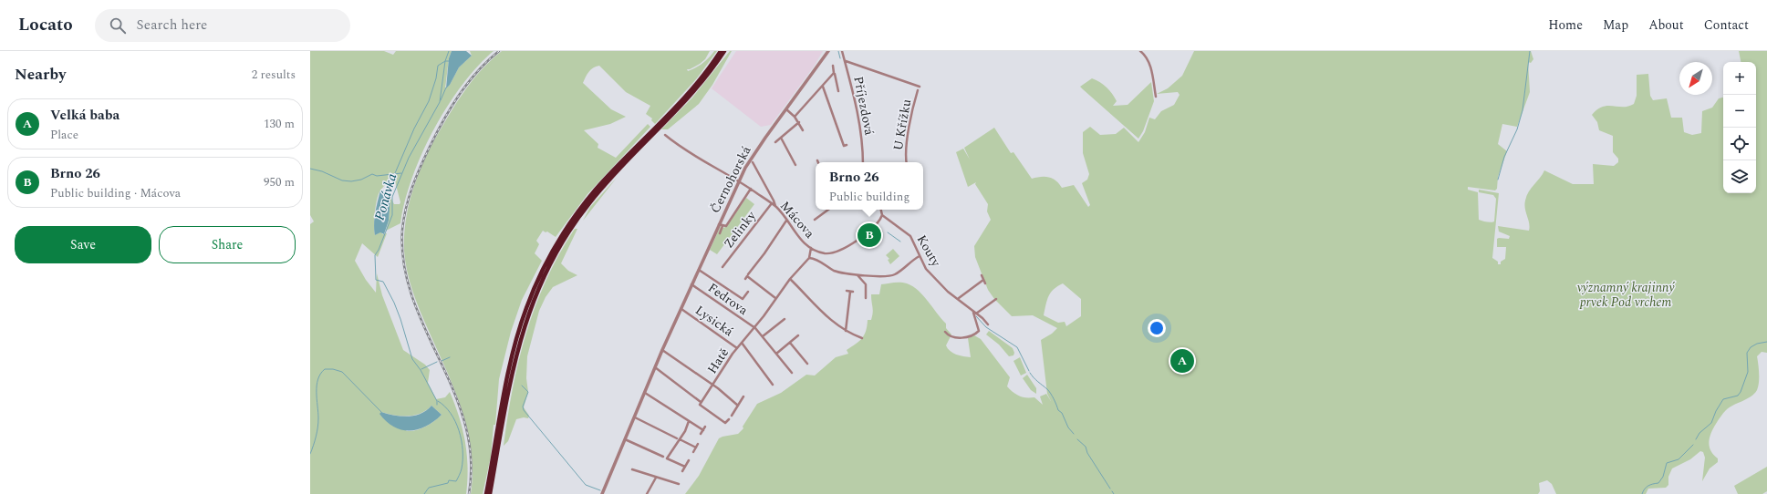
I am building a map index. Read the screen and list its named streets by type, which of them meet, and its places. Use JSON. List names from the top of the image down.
{
  "streets": {
    "street": [
      "Příjezdová",
      "U Křížku",
      "Černohorská",
      "Mácova",
      "Zelinky",
      "Kouty",
      "Fedrova",
      "Lysická",
      "Hatě"
    ]
  },
  "crossings": [
    ["Černohorská", "Mácova"],
    ["Černohorská", "Fedrova"],
    ["Černohorská", "Lysická"],
    ["Mácova", "Zelinky"],
    ["Mácova", "Kouty"],
    ["Fedrova", "Hatě"],
    ["Lysická", "Hatě"]
  ],
  "water": ["Ponávka"],
  "parks": ["významný krajinný prvek Pod vrchem"],
  "north": "bottom left",
  "page": {
    "header": "Locato",
    "search": "Search here",
    "nav": [
      "Home",
      "Map",
      "About",
      "Contact"
    ],
    "heading": ["Nearby", "2 results"],
    "map_buttons": ["+", "−"],
    "list": [
      {
        "mark": "A",
        "name": "Velká baba",
        "note": "Place",
        "value": "130 m"
      },
      {
        "mark": "B",
        "name": "Brno 26",
        "note": "Public building · Mácova",
        "value": "950 m"
      }
    ],
    "popup": ["Brno 26", "Public building"],
    "buttons": ["Save", "Share"],
    "pins": ["B", "A"]
  }
}
